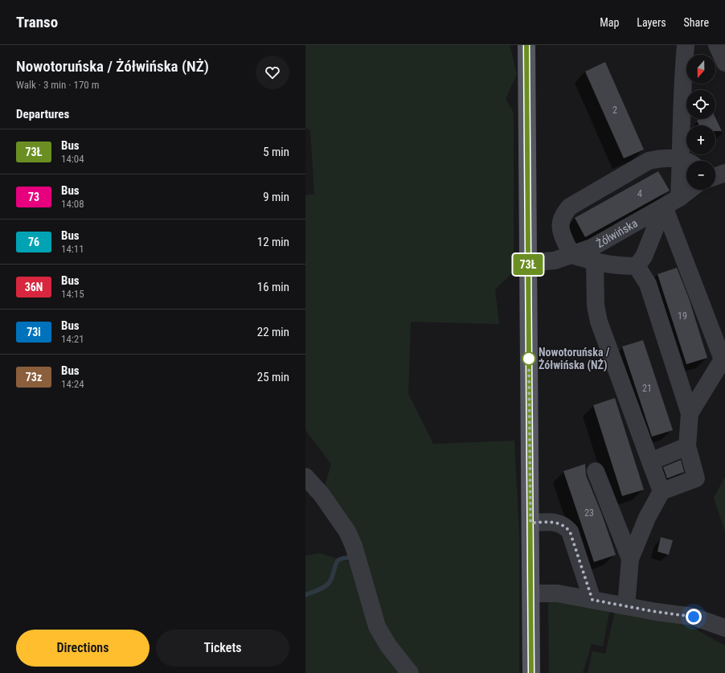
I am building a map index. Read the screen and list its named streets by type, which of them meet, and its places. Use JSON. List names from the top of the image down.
{
  "streets": {
    "street": ["Żółwińska"]
  },
  "places": ["Nowotoruńska / Żółwińska (NŻ)"],
  "lines": ["bus line 73Ł"],
  "house_numbers": [
    "2",
    "4",
    "19",
    "21",
    "23"
  ],
  "north": "bottom",
  "page": {
    "header": "Transo",
    "nav": ["Map", "Layers", "Share"],
    "heading": [
      ["Nowotoruńska / Żółwińska (NŻ)", "Walk · 3 min · 170 m"],
      "Departures"
    ],
    "on_map": "73Ł",
    "map_buttons": ["+", "−"],
    "list": [
      {
        "mark": "73Ł",
        "name": "Bus",
        "note": "14:04",
        "value": "5 min"
      },
      {
        "mark": "73",
        "name": "Bus",
        "note": "14:08",
        "value": "9 min"
      },
      {
        "mark": "76",
        "name": "Bus",
        "note": "14:11",
        "value": "12 min"
      },
      {
        "mark": "36N",
        "name": "Bus",
        "note": "14:15",
        "value": "16 min"
      },
      {
        "mark": "73i",
        "name": "Bus",
        "note": "14:21",
        "value": "22 min"
      },
      {
        "mark": "73z",
        "name": "Bus",
        "note": "14:24",
        "value": "25 min"
      }
    ],
    "buttons": ["Directions", "Tickets"]
  }
}
